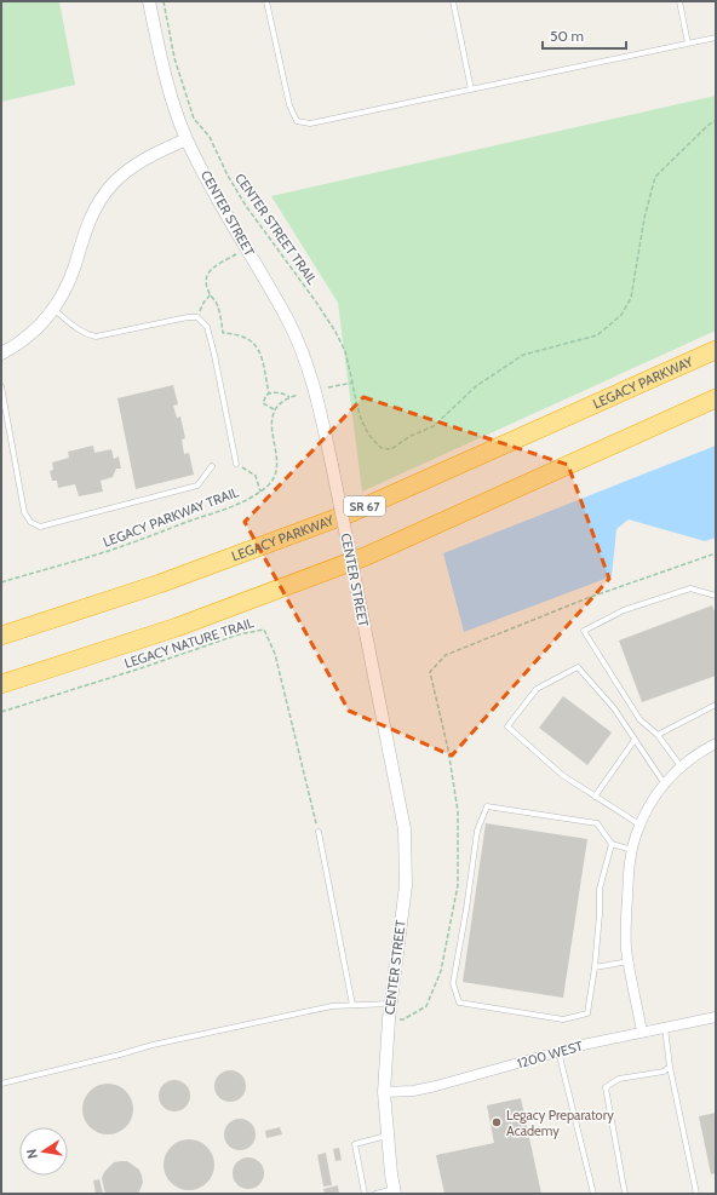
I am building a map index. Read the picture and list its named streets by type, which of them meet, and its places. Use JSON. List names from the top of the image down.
{
  "streets": {
    "highway": ["LEGACY PARKWAY", "SR 67"],
    "street": ["CENTER STREET", "1200 WEST"],
    "path": ["CENTER STREET TRAIL", "LEGACY PARKWAY TRAIL", "LEGACY NATURE TRAIL"]
  },
  "crossings": [
    ["CENTER STREET", "1200 WEST"]
  ],
  "places": ["Legacy Preparatory Academy"],
  "scale_bar": "50 m",
  "north": "left"
}
